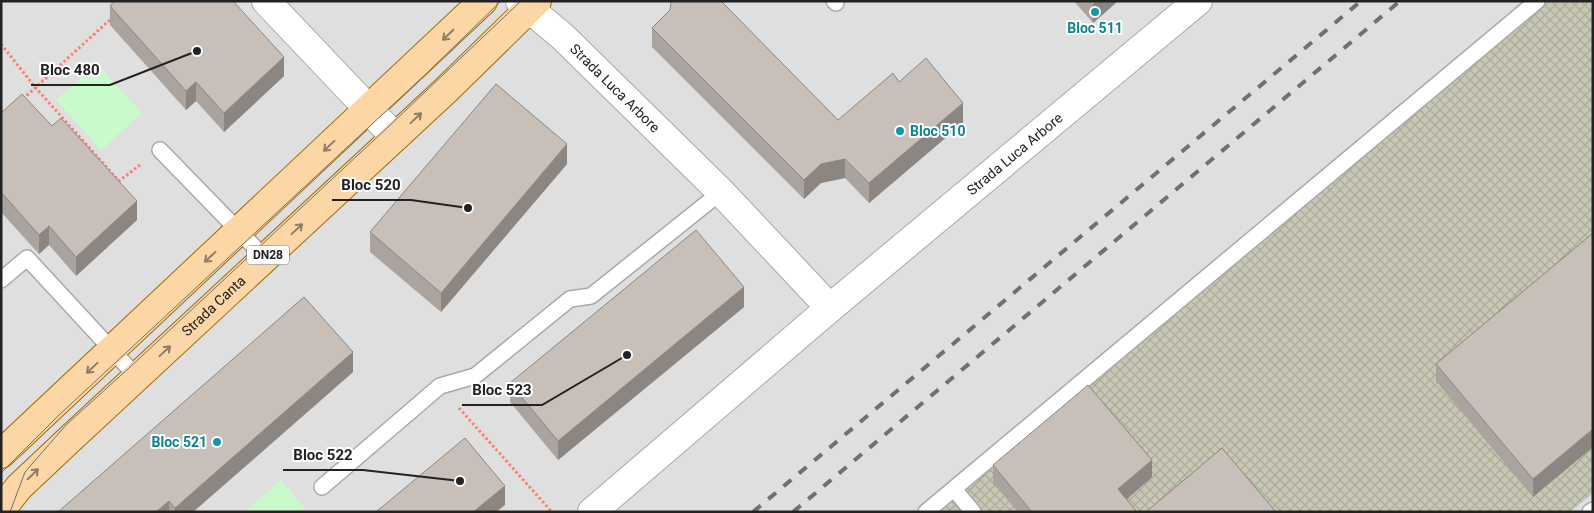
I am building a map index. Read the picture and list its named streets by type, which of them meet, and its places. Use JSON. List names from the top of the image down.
{
  "streets": {
    "main road": ["DN28", "Strada Canta"],
    "street": ["Strada Luca Arbore"]
  },
  "crossings": [
    ["Strada Luca Arbore", "Strada Canta"]
  ],
  "places": [
    "Bloc 511",
    "Bloc 480",
    "Bloc 510",
    "Bloc 520",
    "Bloc 523",
    "Bloc 521",
    "Bloc 522"
  ]
}
